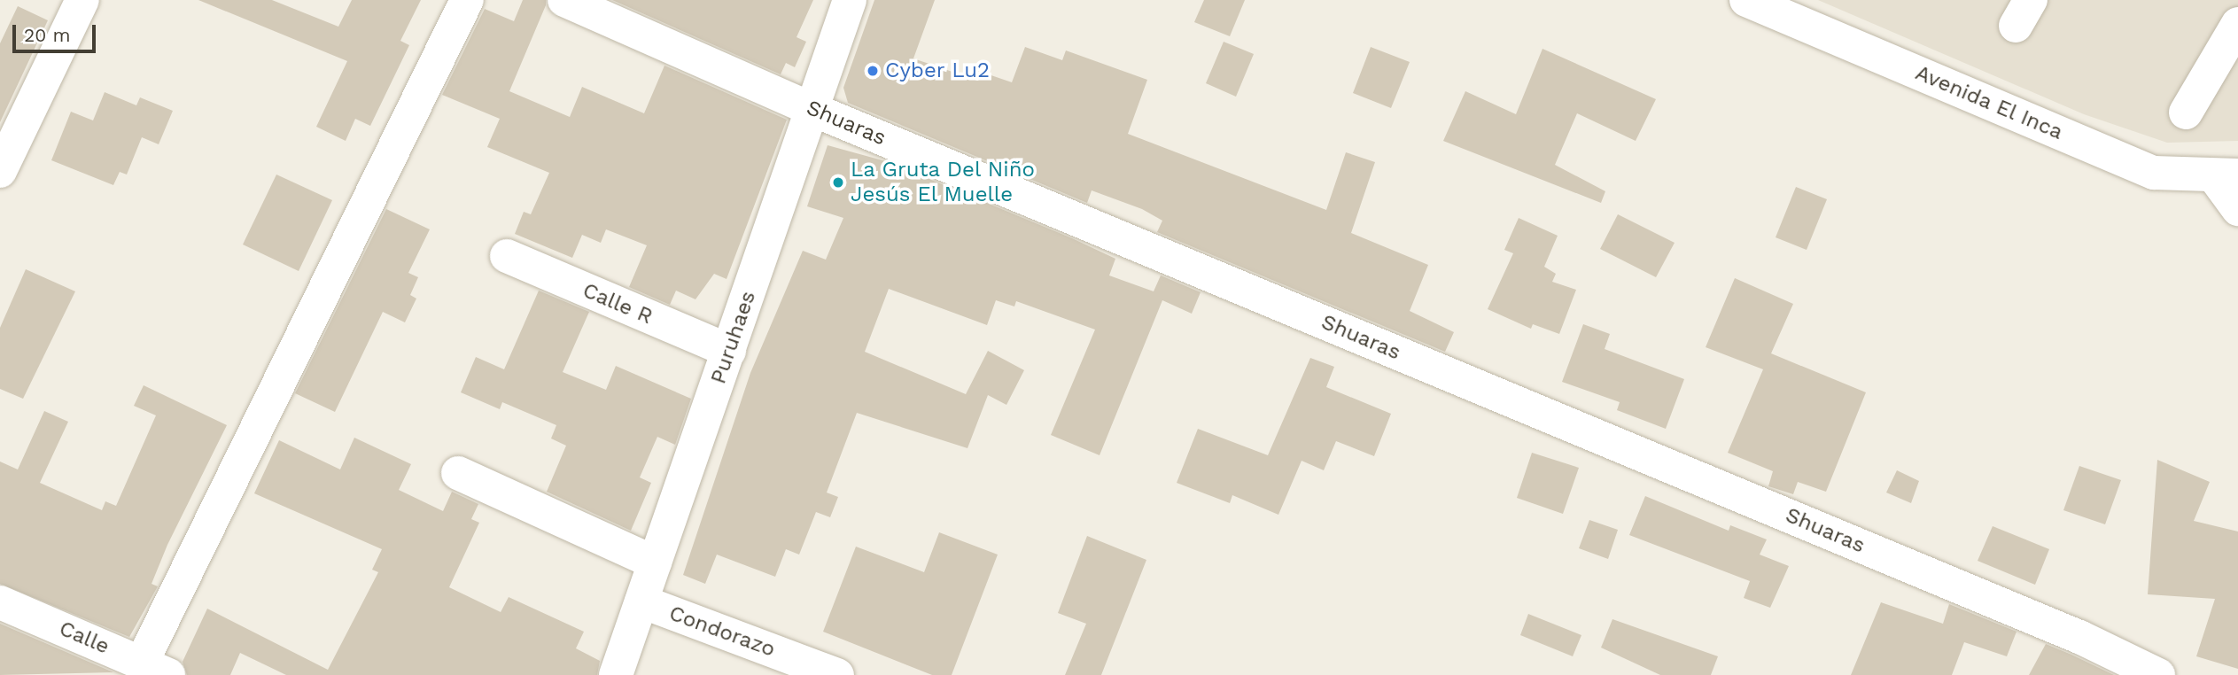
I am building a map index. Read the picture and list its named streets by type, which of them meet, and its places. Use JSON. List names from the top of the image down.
{
  "streets": {
    "street": [
      "Avenida El Inca",
      "Shuaras",
      "Calle R",
      "Puruhaes",
      "Condorazo",
      "Calle"
    ]
  },
  "crossings": [
    ["Shuaras", "Puruhaes"],
    ["Calle R", "Puruhaes"],
    ["Puruhaes", "Condorazo"]
  ],
  "places": ["Cyber Lu2", "La Gruta Del Niño Jesús El Muelle"],
  "scale_bar": "20 m"
}
